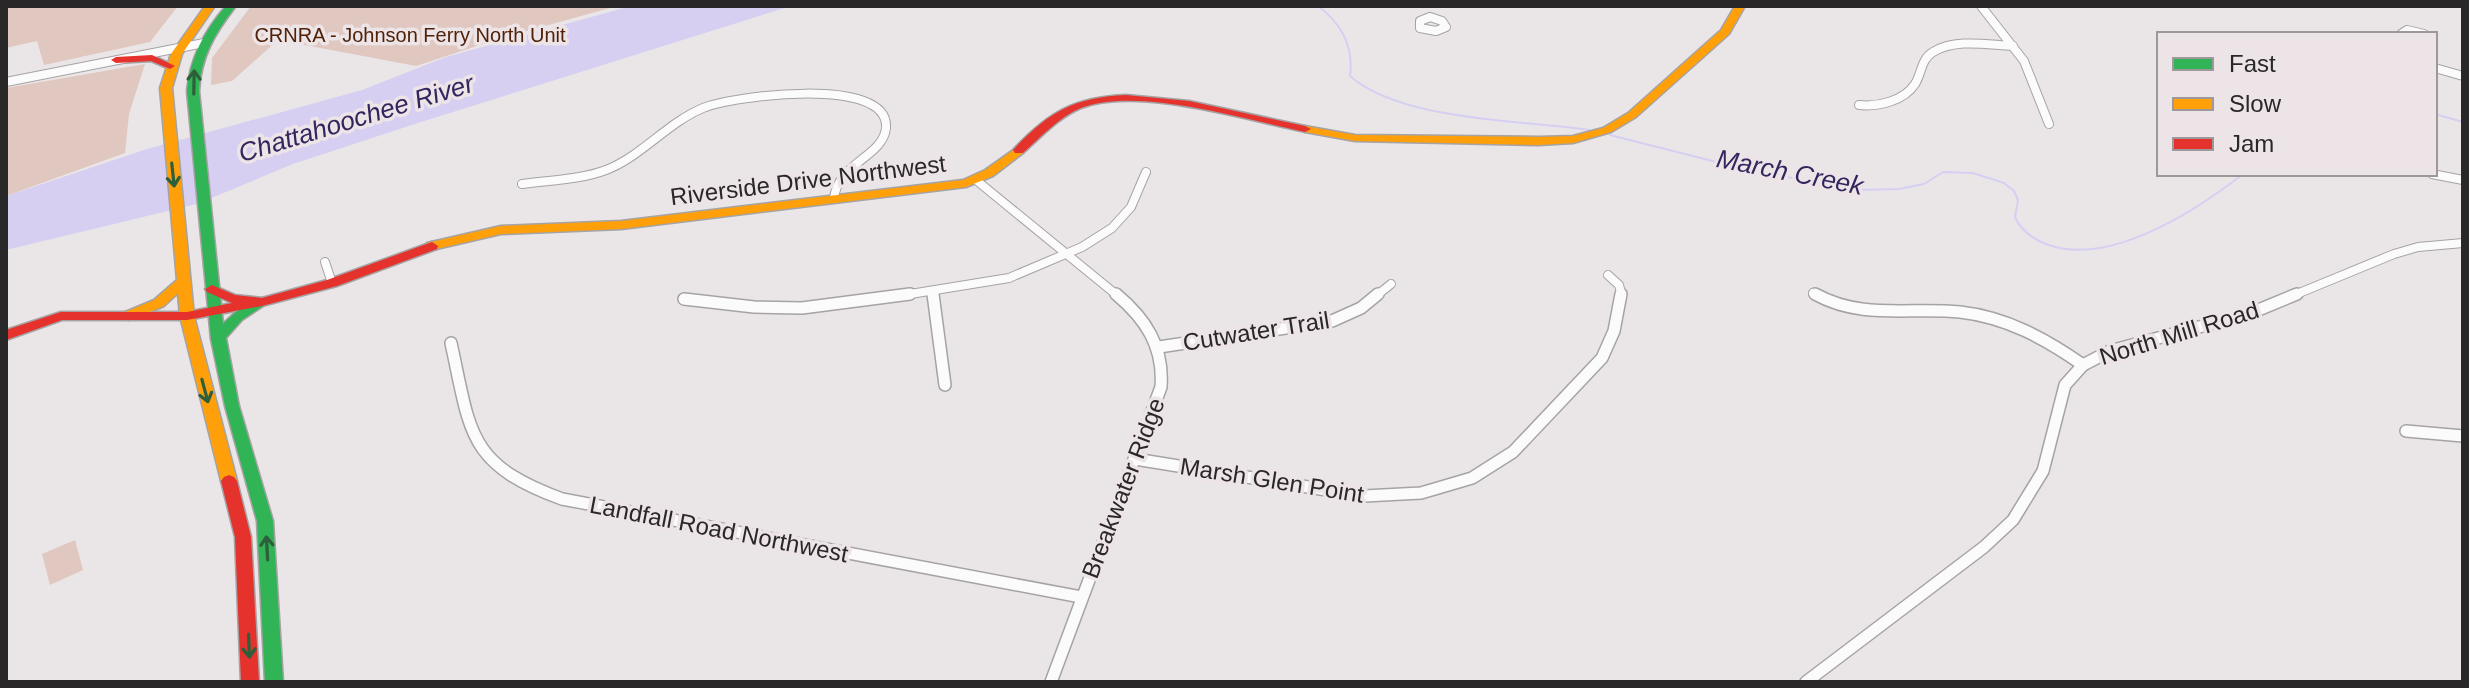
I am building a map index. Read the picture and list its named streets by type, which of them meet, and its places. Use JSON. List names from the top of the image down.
{
  "streets": {
    "main road": ["Riverside Drive Northwest"],
    "street": [
      "Cutwater Trail",
      "North Mill Road",
      "Marsh Glen Point",
      "Breakwater Ridge",
      "Landfall Road Northwest"
    ]
  },
  "crossings": [
    ["Riverside Drive Northwest", "Breakwater Ridge"],
    ["Cutwater Trail", "Breakwater Ridge"],
    ["Marsh Glen Point", "Breakwater Ridge"],
    ["Breakwater Ridge", "Landfall Road Northwest"]
  ],
  "water": ["Chattahoochee River", "March Creek"],
  "parks": ["CRNRA - Johnson Ferry North Unit"],
  "legend": ["Fast", "Slow", "Jam"]
}
